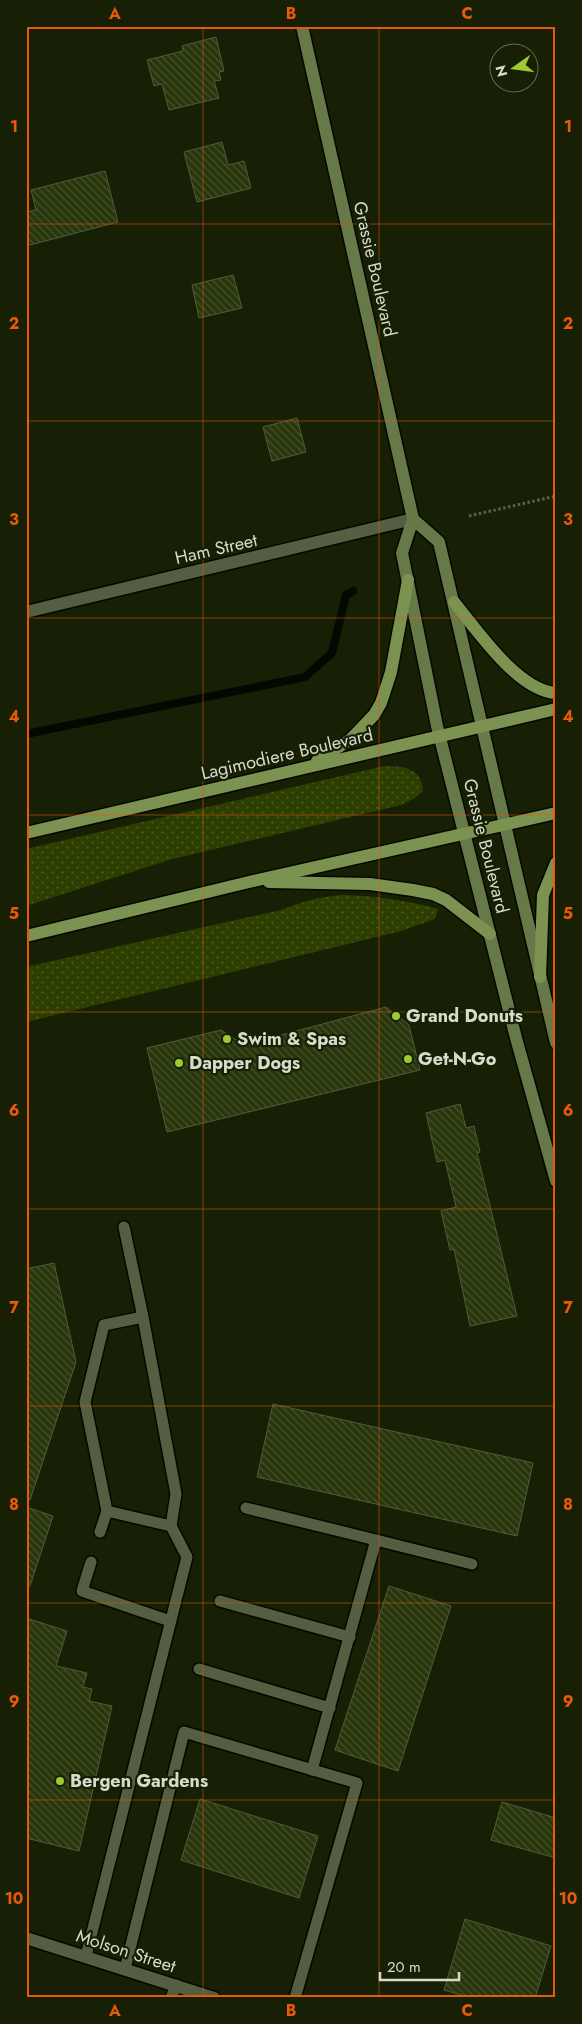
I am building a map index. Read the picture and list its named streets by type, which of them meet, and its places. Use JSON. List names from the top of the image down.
{
  "streets": {
    "main road": ["Grassie Boulevard", "Lagimodiere Boulevard"],
    "street": ["Ham Street", "Molson Street"]
  },
  "crossings": [
    ["Grassie Boulevard", "Ham Street"],
    ["Grassie Boulevard", "Lagimodiere Boulevard"]
  ],
  "places": [
    "Grand Donuts",
    "Swim & Spas",
    "Get-N-Go",
    "Dapper Dogs",
    "Bergen Gardens"
  ],
  "scale_bar": "20 m",
  "north": "left",
  "grid": {
    "columns": ["A", "B", "C"],
    "rows": [
      "1",
      "2",
      "3",
      "4",
      "5",
      "6",
      "7",
      "8",
      "9",
      "10"
    ]
  }
}
